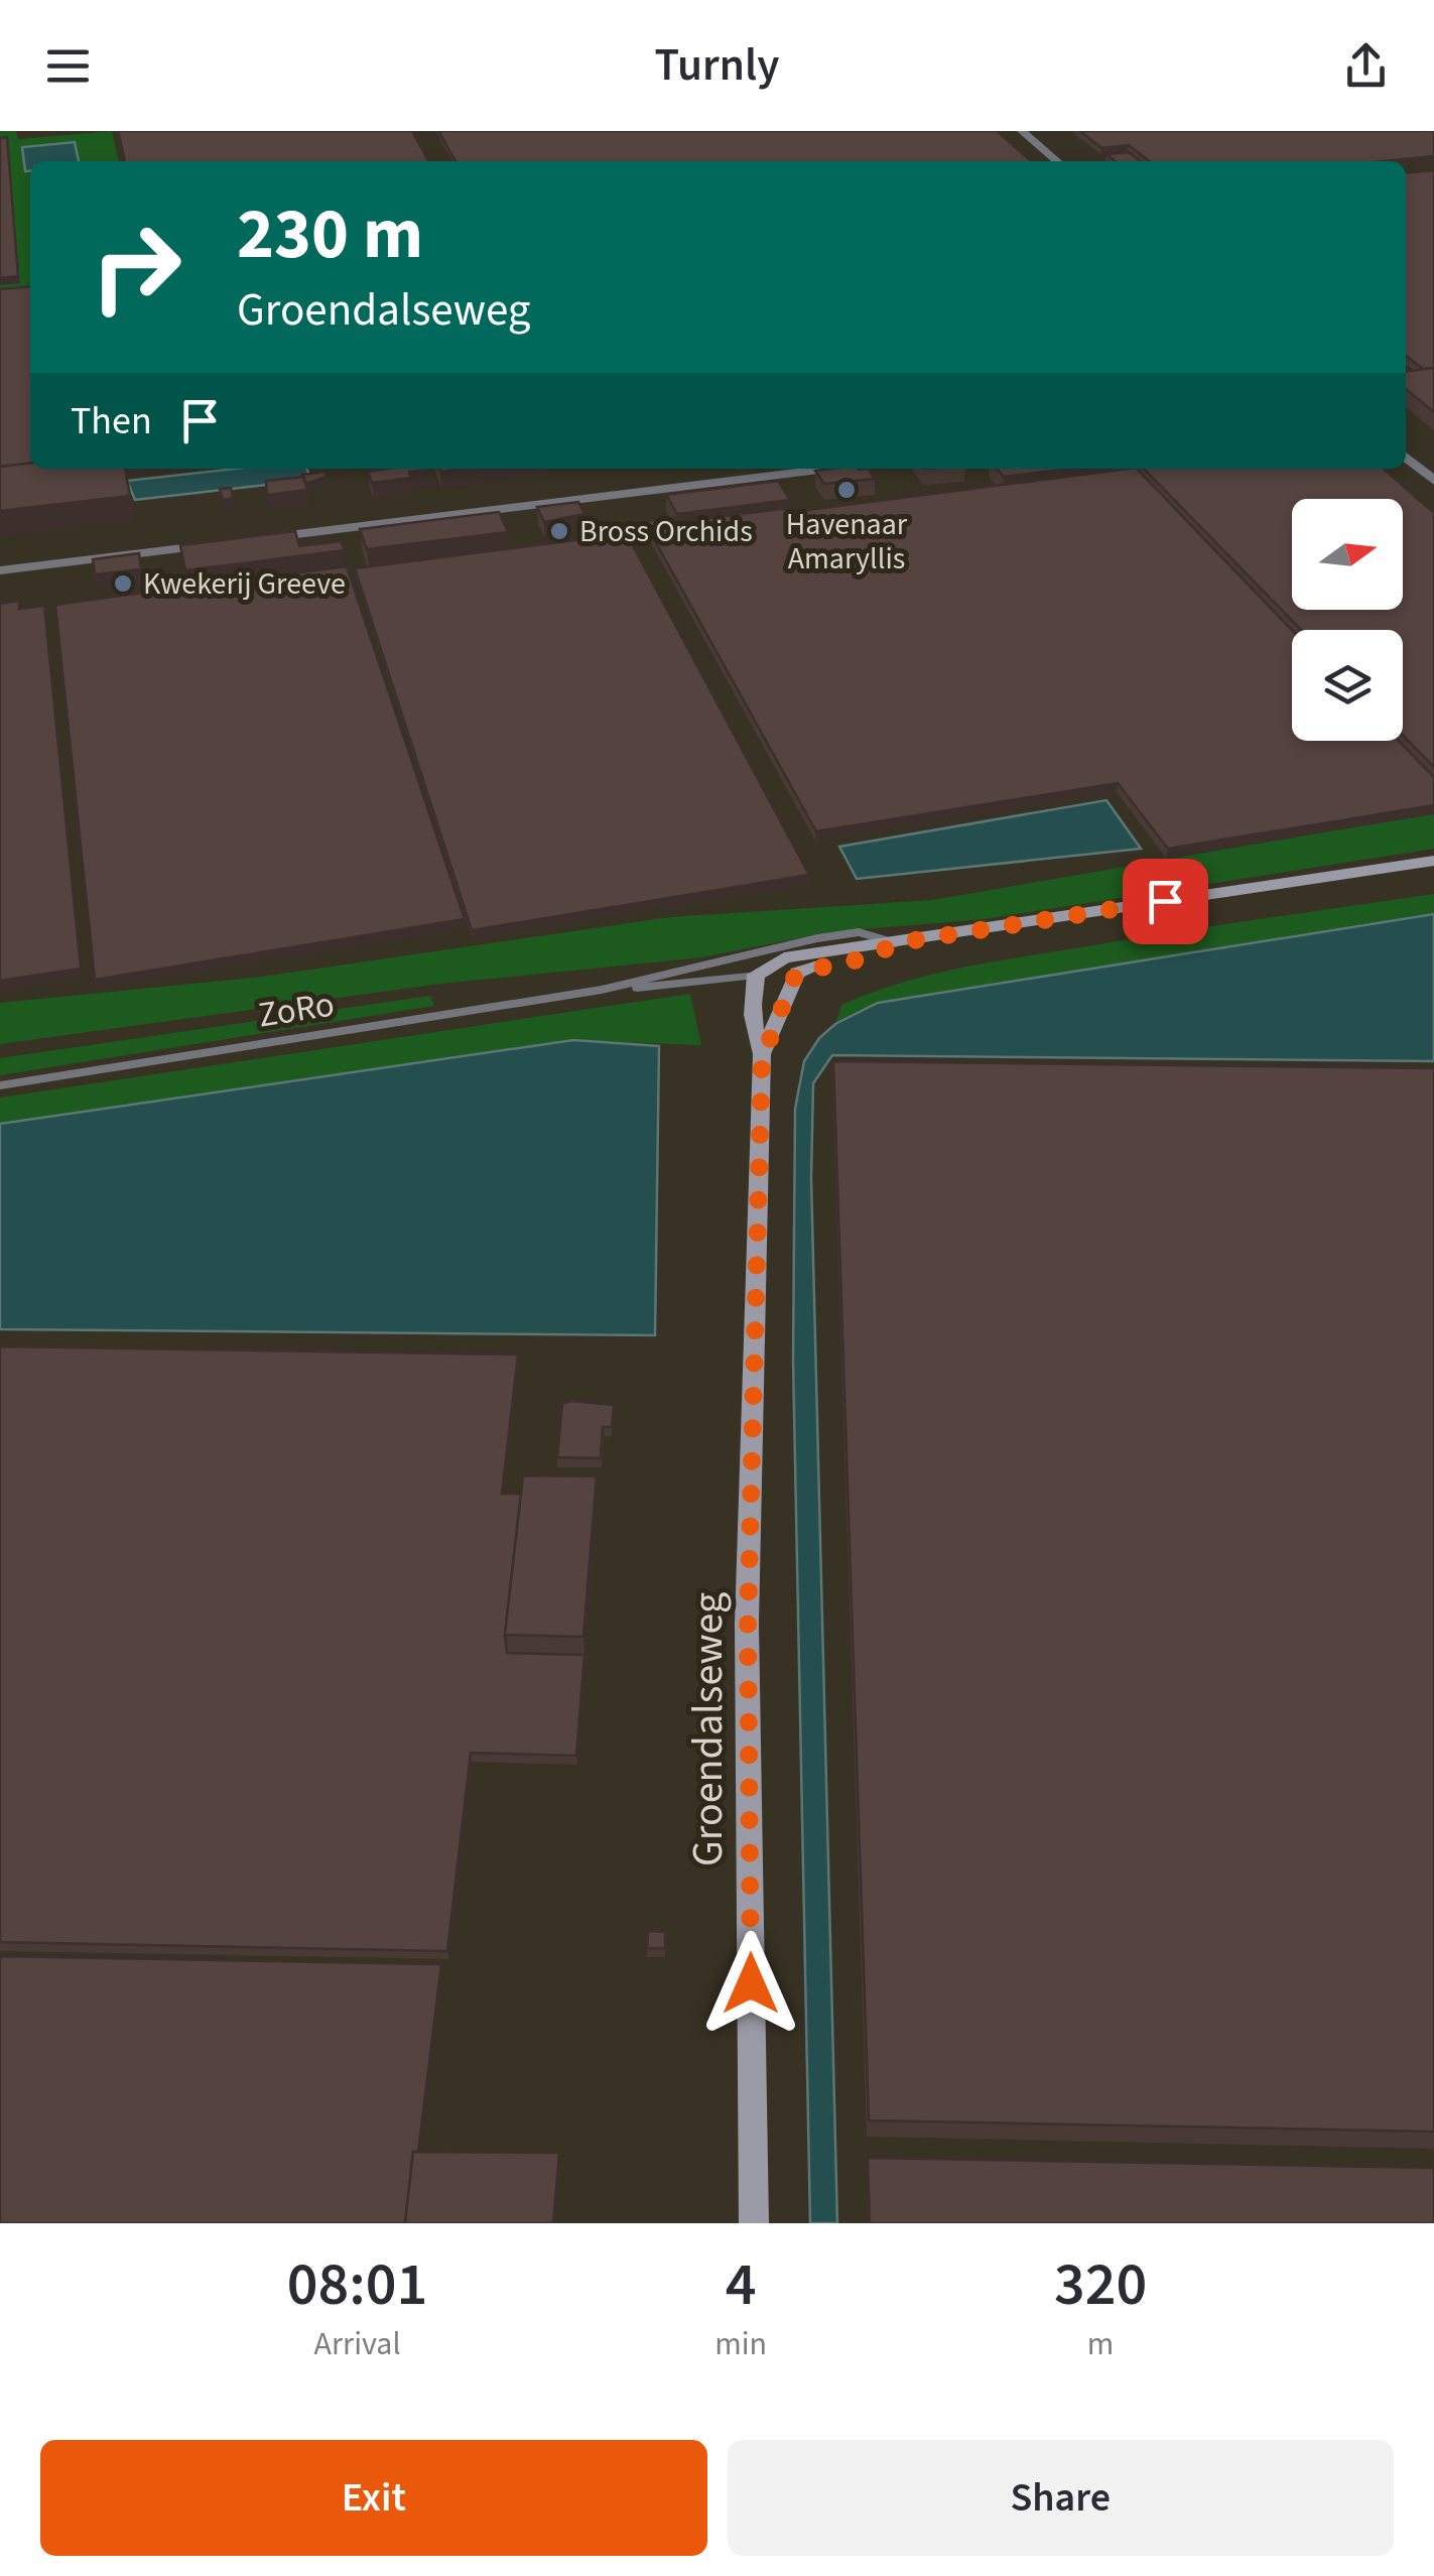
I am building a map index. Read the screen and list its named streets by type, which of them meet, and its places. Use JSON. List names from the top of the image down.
{
  "streets": {
    "street": ["Groendalseweg"],
    "lane": ["ZoRo"]
  },
  "crossings": [
    ["ZoRo", "Groendalseweg"]
  ],
  "places": ["Havenaar Amaryllis", "Bross Orchids", "Kwekerij Greeve"],
  "north": "right",
  "page": {
    "header": "Turnly",
    "turn": ["230 m", "Groendalseweg"],
    "then": "Then",
    "eta": [
      "08:01",
      "Arrival",
      "4",
      "min",
      "320",
      "m"
    ],
    "buttons": ["Exit", "Share"]
  }
}
